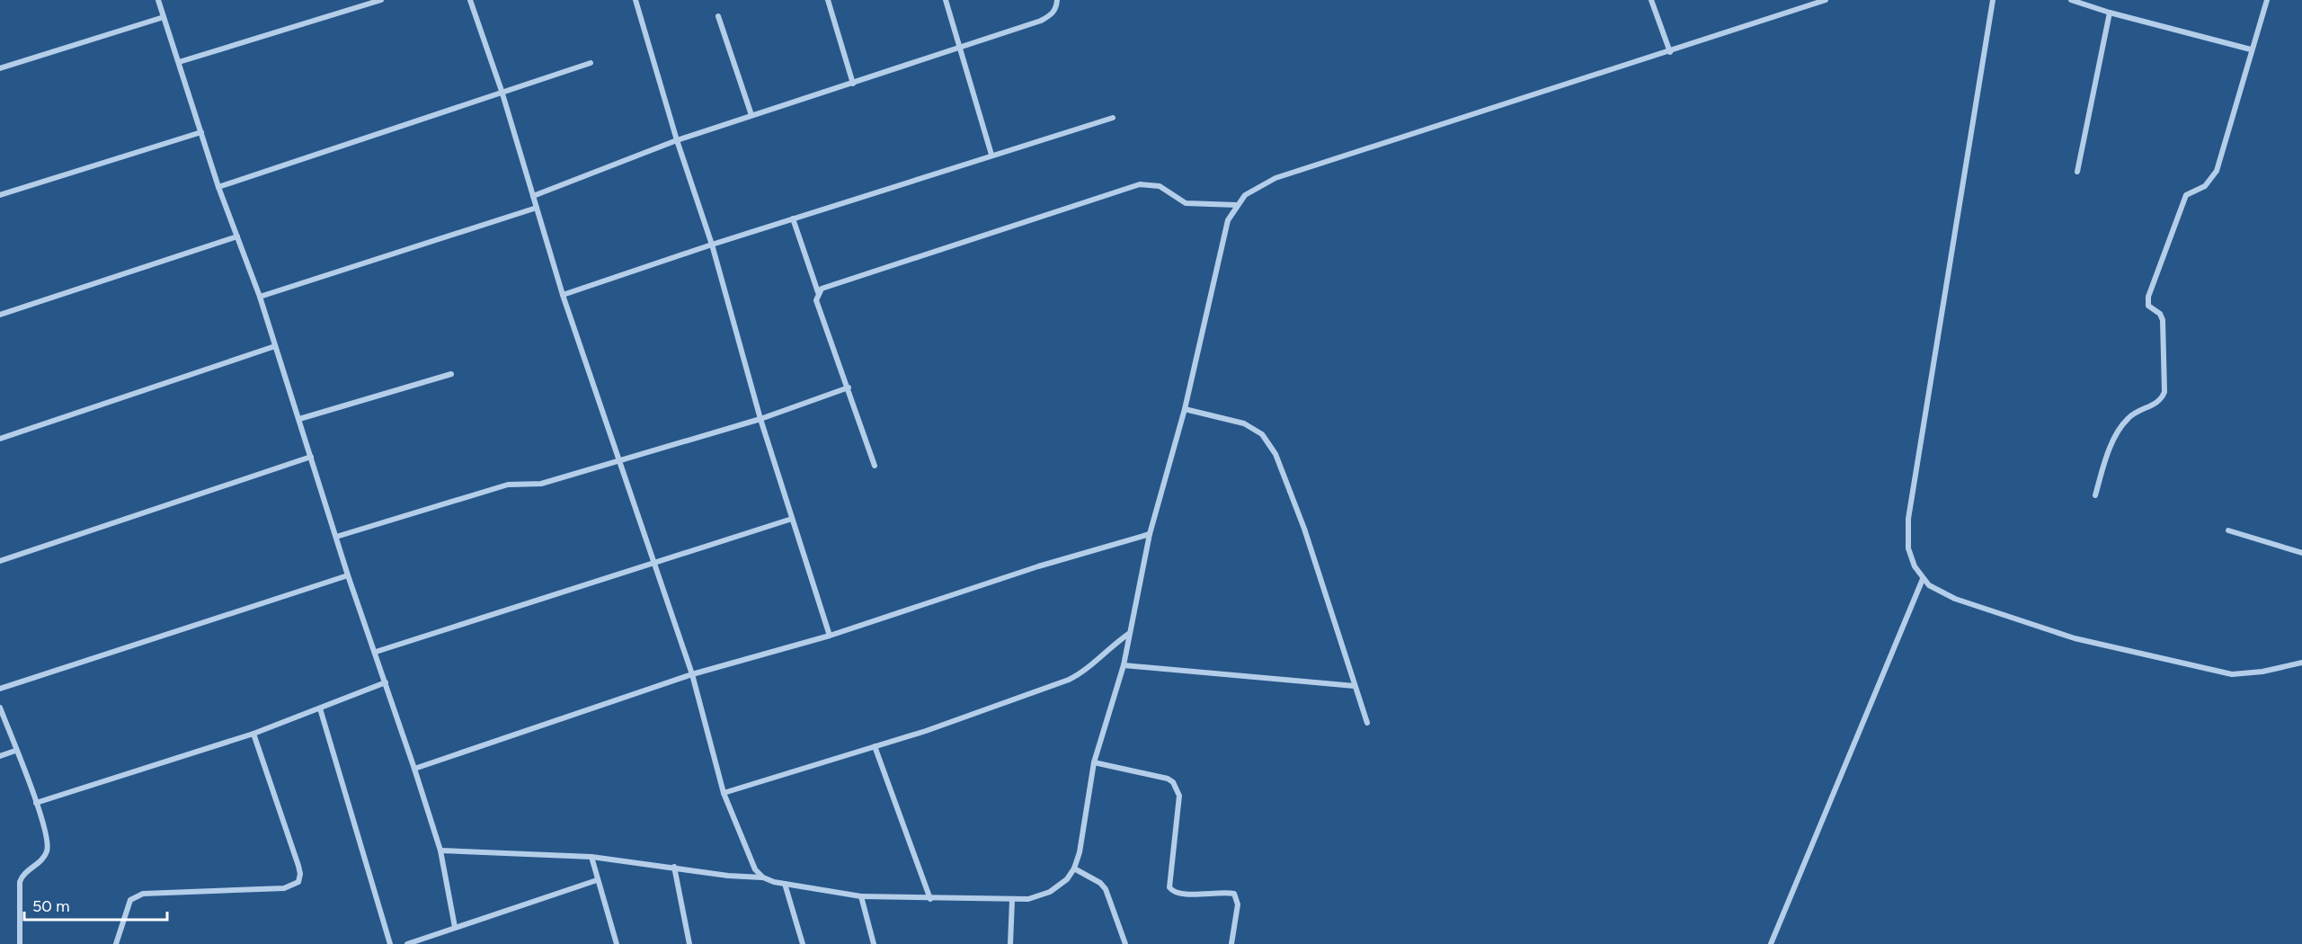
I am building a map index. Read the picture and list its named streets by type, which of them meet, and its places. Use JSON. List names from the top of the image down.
{
  "scale_bar": "50 m"
}
